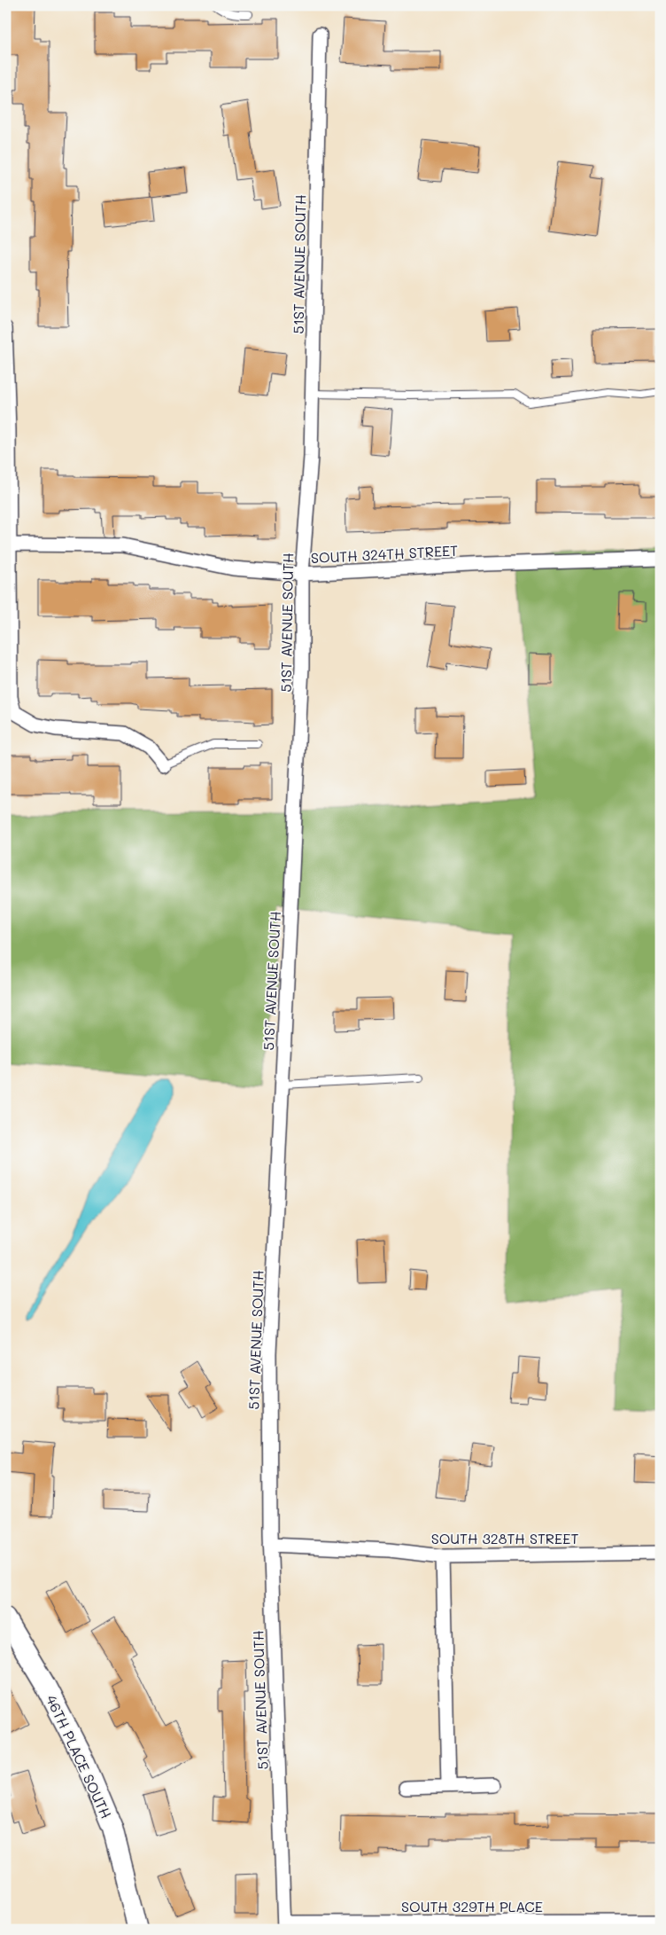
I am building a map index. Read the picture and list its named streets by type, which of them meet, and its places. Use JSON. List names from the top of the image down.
{
  "streets": {
    "street": [
      "51ST AVENUE SOUTH",
      "SOUTH 324TH STREET",
      "SOUTH 328TH STREET",
      "46TH PLACE SOUTH",
      "SOUTH 329TH PLACE"
    ]
  },
  "crossings": [
    ["51ST AVENUE SOUTH", "SOUTH 324TH STREET"],
    ["51ST AVENUE SOUTH", "SOUTH 328TH STREET"],
    ["51ST AVENUE SOUTH", "SOUTH 329TH PLACE"]
  ]
}
